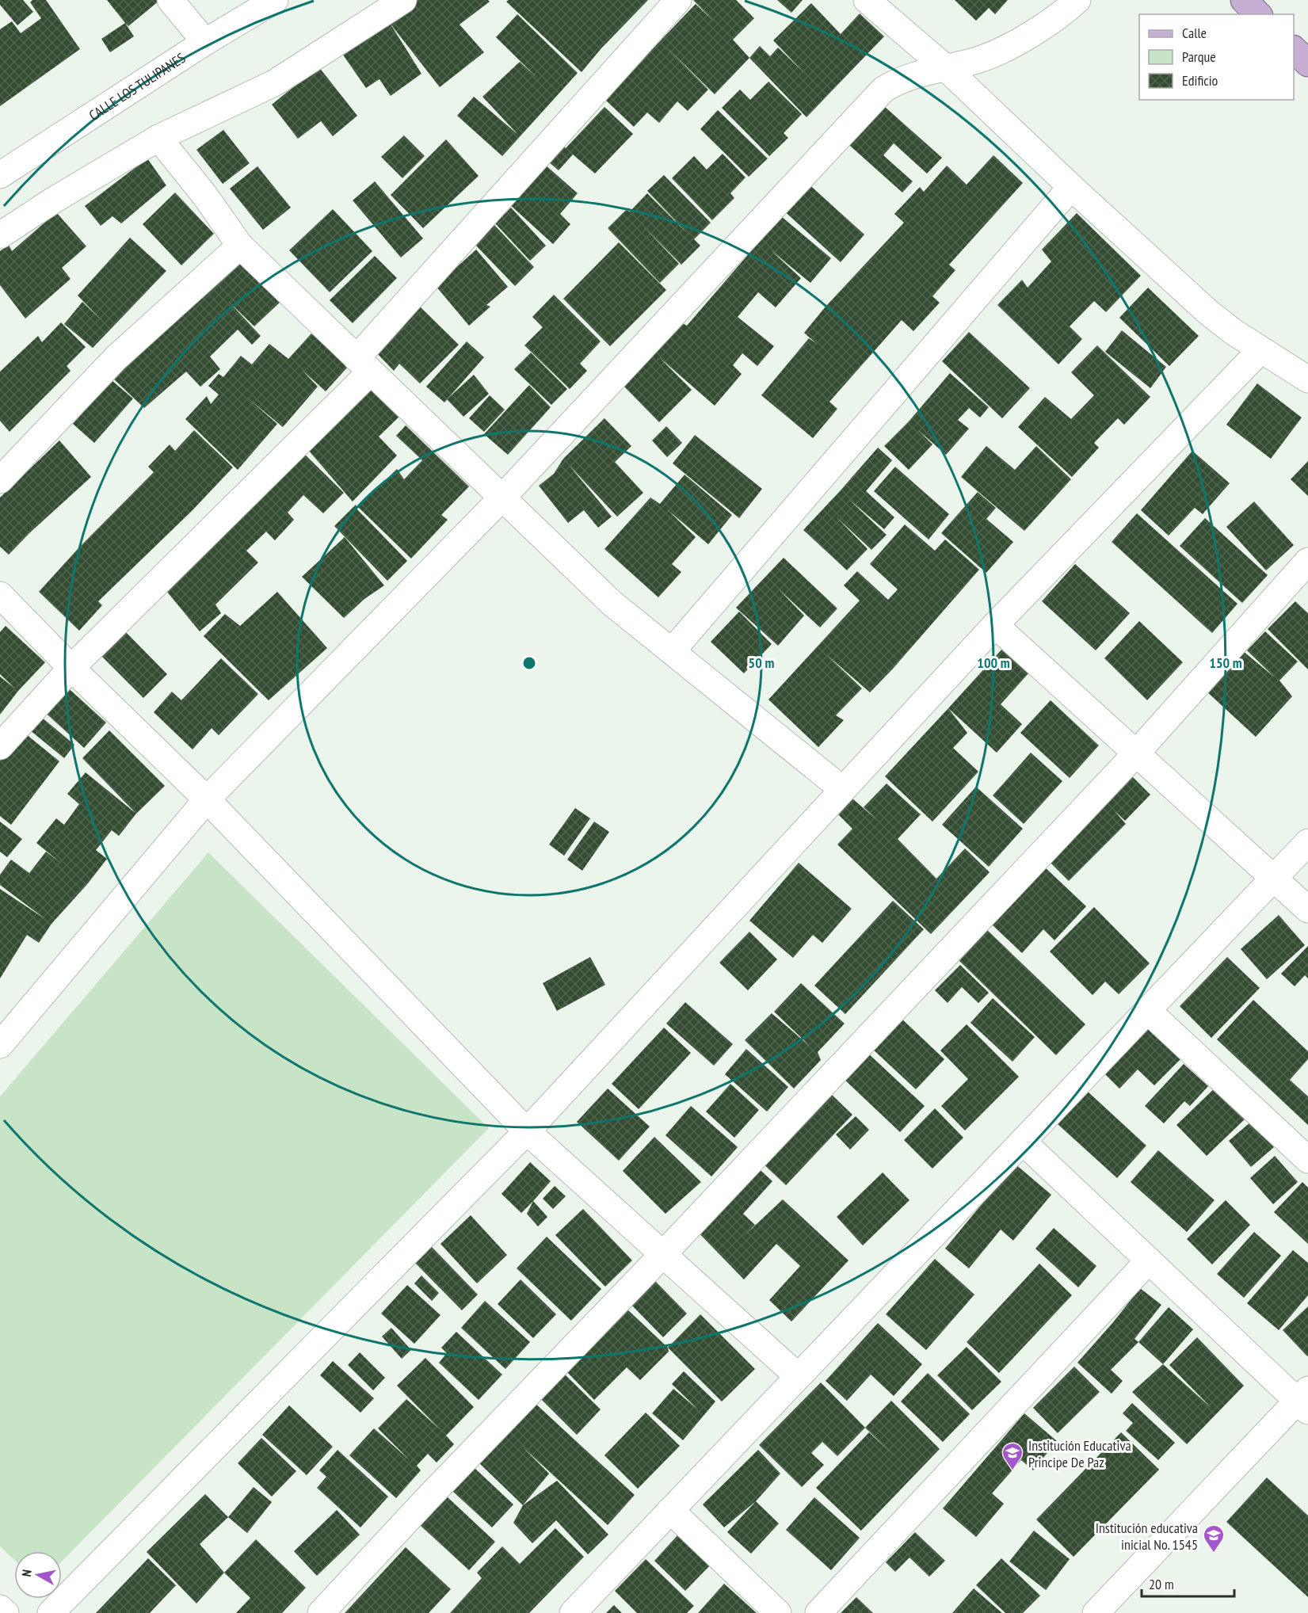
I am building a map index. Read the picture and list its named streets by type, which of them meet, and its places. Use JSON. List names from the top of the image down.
{
  "streets": {
    "street": ["CALLE LOS TULIPANES"]
  },
  "places": {
    "school or university": ["Institución Educativa Principe De Paz", "Institución educativa inicial No. 1545"]
  },
  "legend": ["Calle", "Parque", "Edificio"],
  "scale_bar": "20 m",
  "north": "left",
  "rings": ["50 m", "100 m", "150 m"]
}
